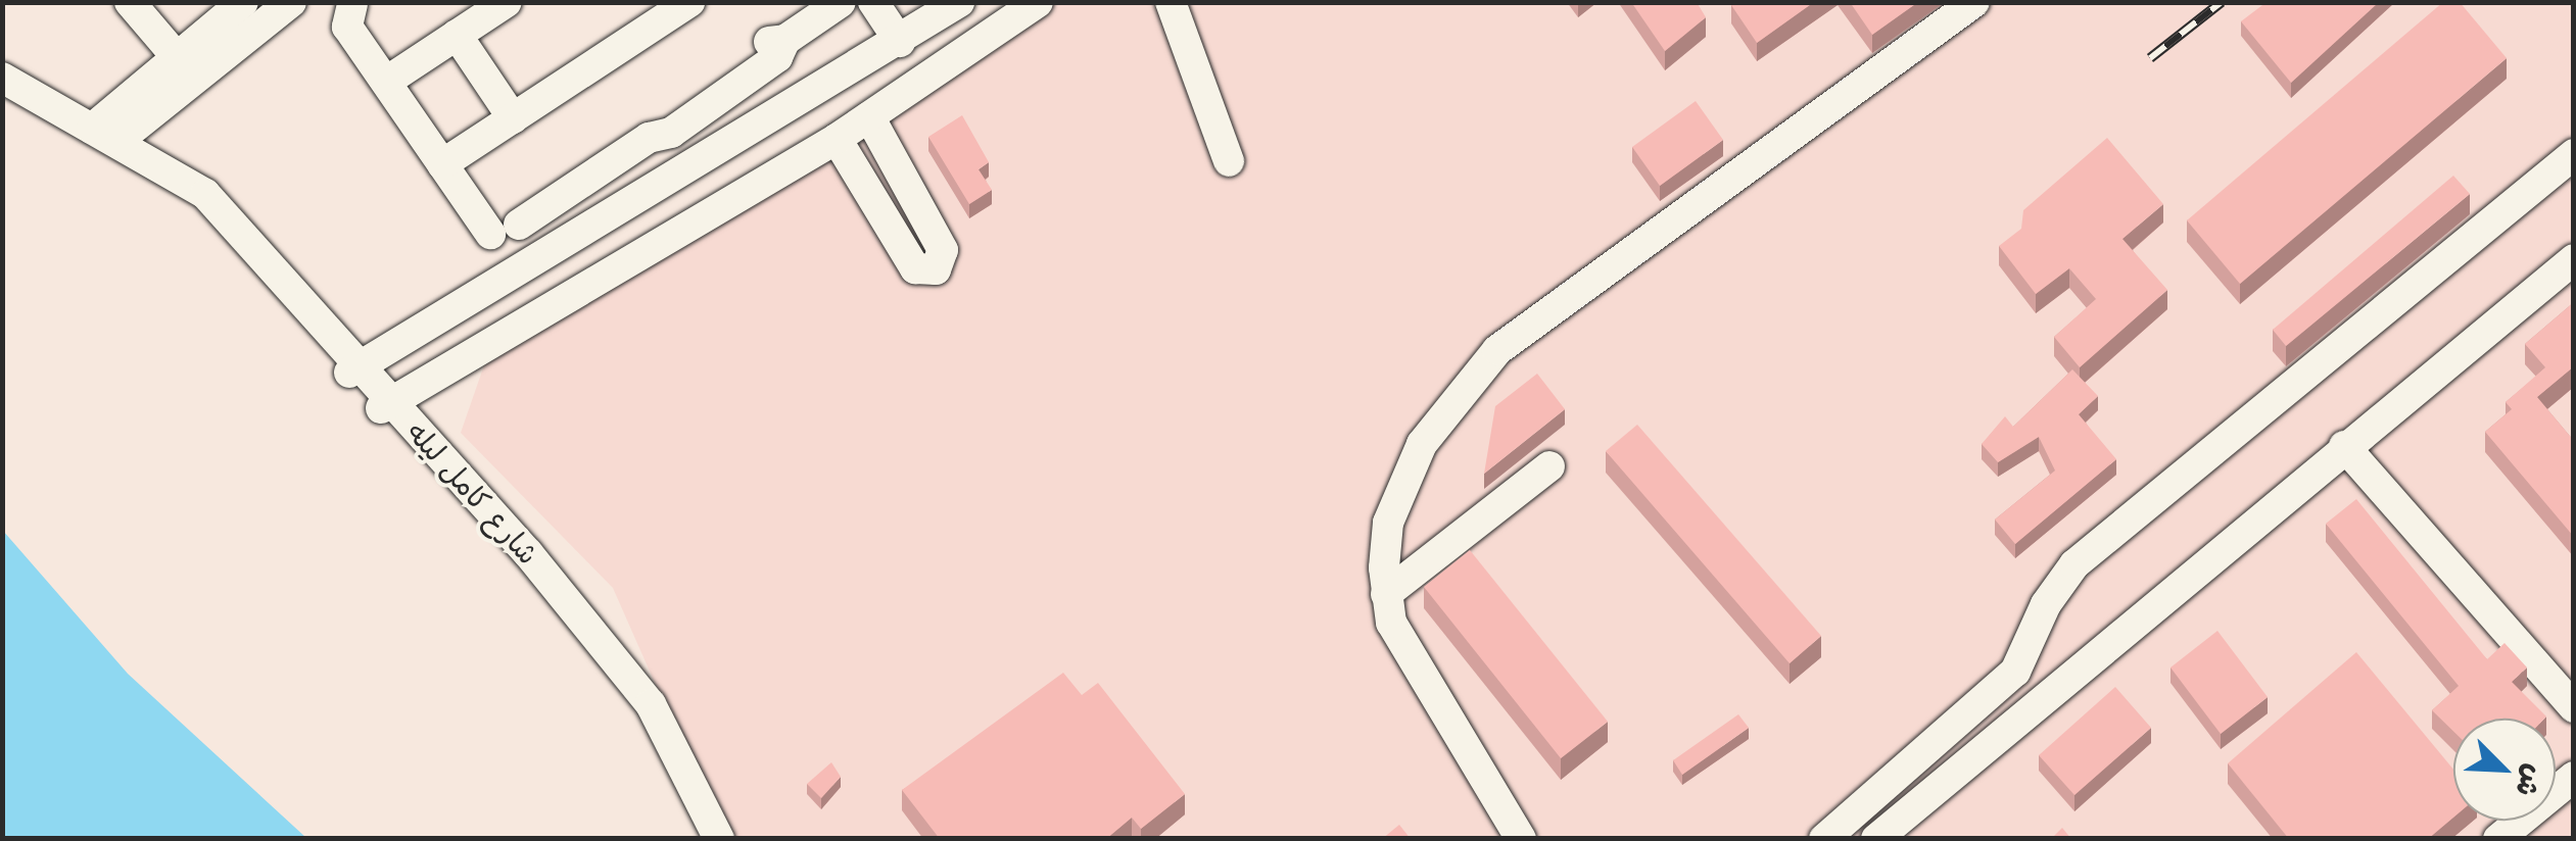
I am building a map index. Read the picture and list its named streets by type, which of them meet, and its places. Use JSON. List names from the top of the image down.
{
  "streets": {
    "street": ["شارع كامل ليله"]
  },
  "north": "bottom right"
}
